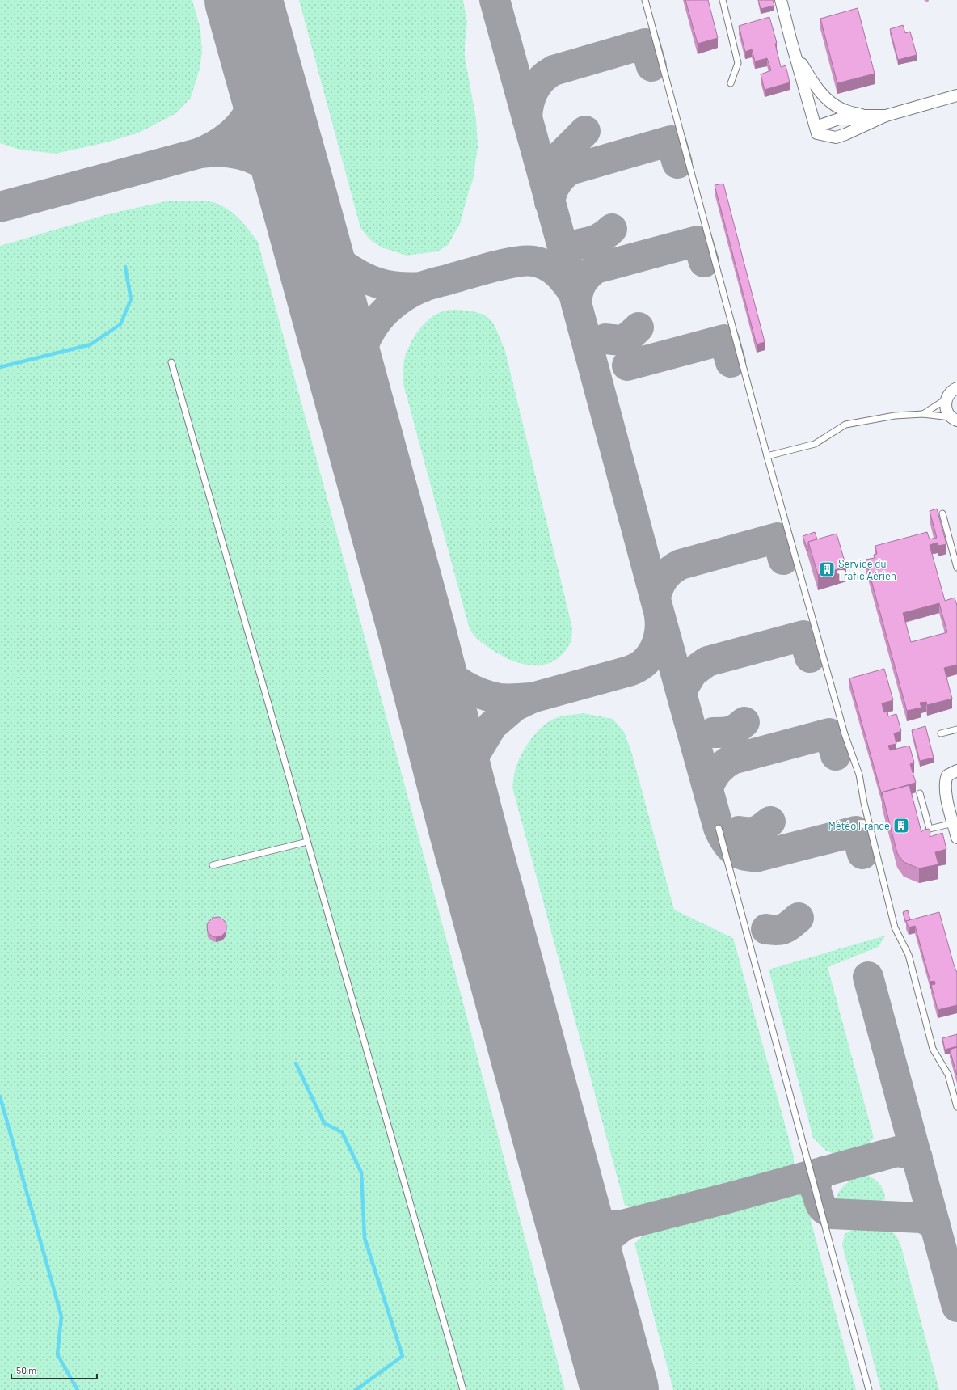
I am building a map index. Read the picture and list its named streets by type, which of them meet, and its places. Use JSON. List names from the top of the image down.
{
  "places": {
    "building": ["Service du Trafic Aérien", "Météo France"]
  },
  "scale_bar": "50 m"
}
